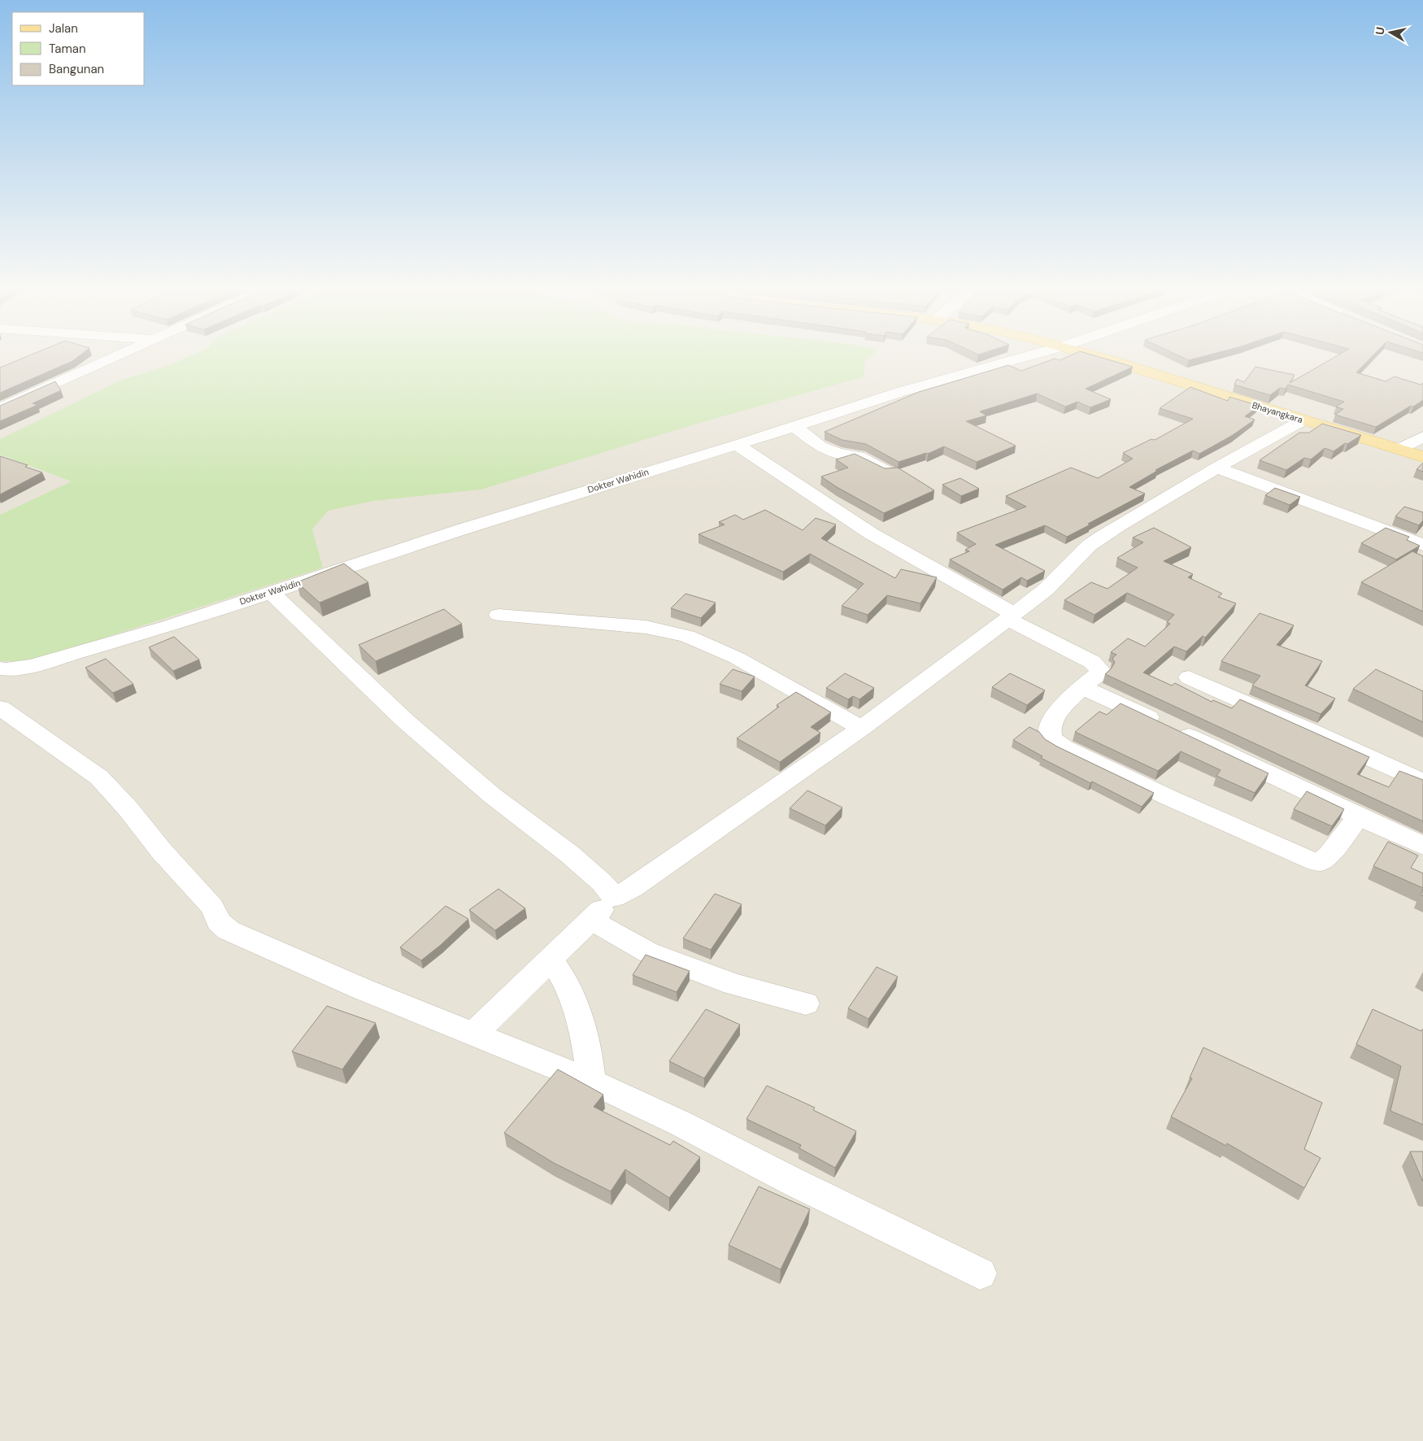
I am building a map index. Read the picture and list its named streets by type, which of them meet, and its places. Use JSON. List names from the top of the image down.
{
  "streets": {
    "main road": ["Bhayangkara"],
    "street": ["Dokter Wahidin"]
  },
  "legend": ["Jalan", "Taman", "Bangunan"],
  "north": "left"
}
